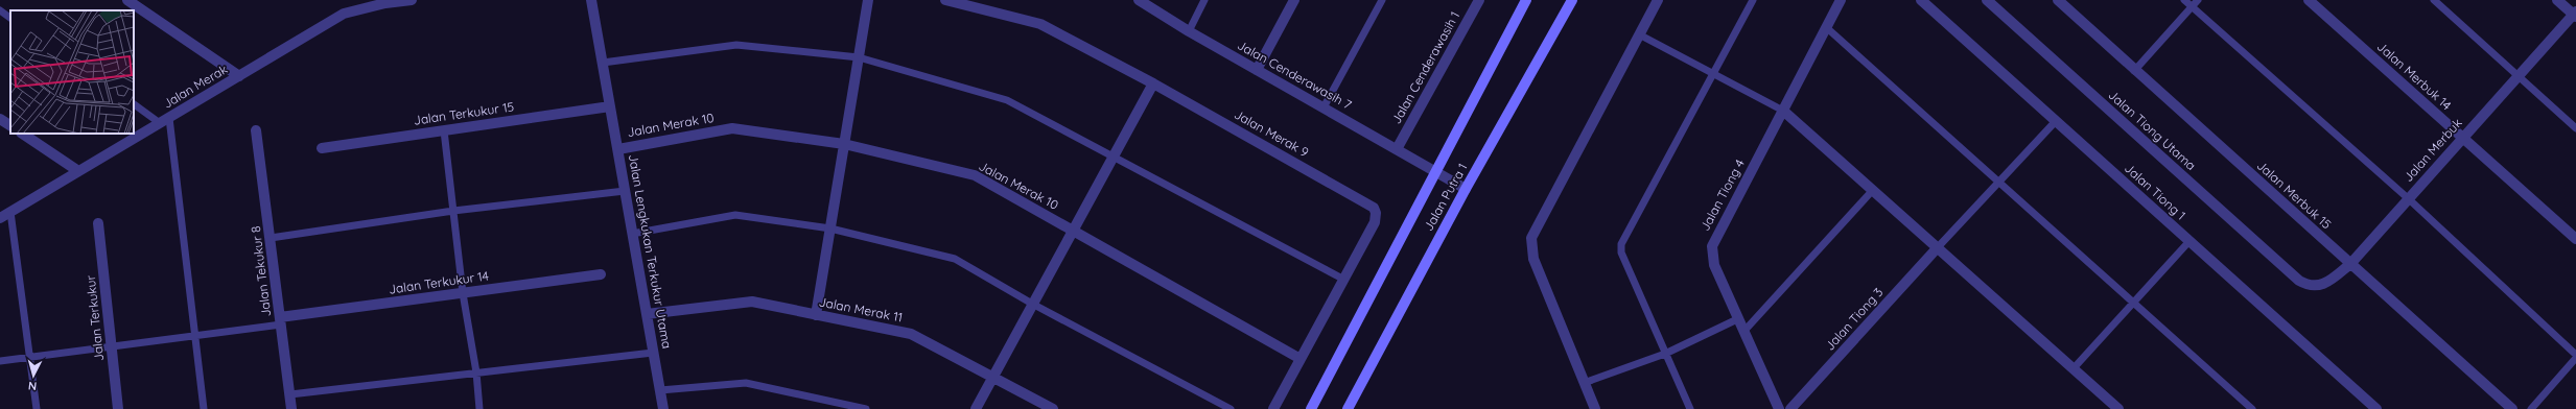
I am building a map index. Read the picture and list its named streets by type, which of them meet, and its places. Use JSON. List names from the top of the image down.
{
  "streets": {
    "main road": ["Jalan Putra 1"],
    "street": [
      "Jalan Cenderawasih 1",
      "Jalan Cenderawasih 7",
      "Jalan Merbuk 14",
      "Jalan Merak",
      "Jalan Terkukur 15",
      "Jalan Merak 10",
      "Jalan Tiong Utama",
      "Jalan Merak 9",
      "Jalan Merbuk",
      "Jalan Tiong 1",
      "Jalan Tiong 4",
      "Jalan Merbuk 15",
      "Jalan Lengkukan Terkukur Utama",
      "Jalan Tekukur 8",
      "Jalan Terkukur 14",
      "Jalan Merak 11",
      "Jalan Terkukur",
      "Jalan Tiong 3"
    ]
  },
  "crossings": [
    ["Jalan Cenderawasih 1", "Jalan Cenderawasih 7"],
    ["Jalan Cenderawasih 7", "Jalan Putra 1"],
    ["Jalan Merbuk 14", "Jalan Merbuk"],
    ["Jalan Terkukur 15", "Jalan Lengkukan Terkukur Utama"],
    ["Jalan Merak 10", "Jalan Merak 9"],
    ["Jalan Merak 10", "Jalan Lengkukan Terkukur Utama"],
    ["Jalan Tiong Utama", "Jalan Merbuk"],
    ["Jalan Merbuk", "Jalan Merbuk 15"],
    ["Jalan Lengkukan Terkukur Utama", "Jalan Merak 11"],
    ["Jalan Tekukur 8", "Jalan Terkukur 14"]
  ],
  "north": "bottom"
}
